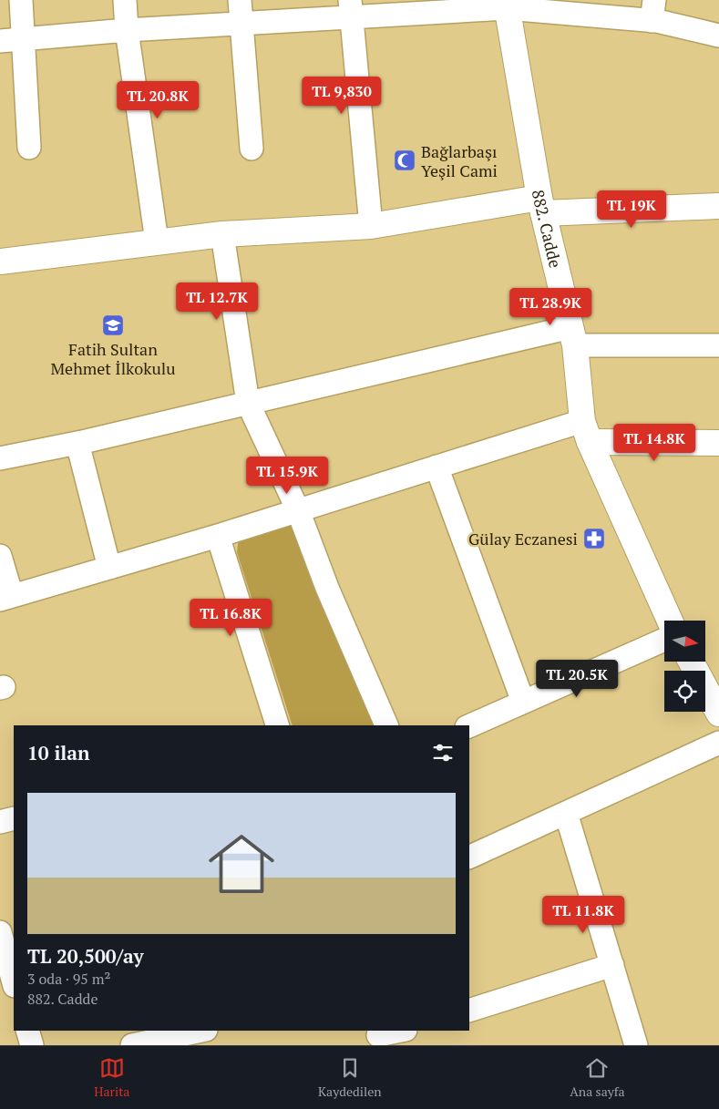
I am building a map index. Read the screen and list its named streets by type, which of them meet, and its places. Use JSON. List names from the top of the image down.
{
  "streets": {
    "street": ["882. Cadde"]
  },
  "places": {
    "mosque": ["Bağlarbaşı Yeşil Cami"],
    "school or university": ["Fatih Sultan Mehmet İlkokulu"],
    "pharmacy": ["Gülay Eczanesi"]
  },
  "north": "right",
  "page": {
    "price": [
      "TL 9,830",
      "TL 20.8K",
      "TL 19K",
      "TL 12.7K",
      "TL 28.9K",
      "TL 14.8K",
      "TL 15.9K",
      "TL 16.8K",
      "TL 20.5K",
      "TL 11.8K"
    ],
    "heading": "10 ilan",
    "list": [
      {
        "name": "TL 20,500/ay",
        "note": "3 oda · 95 m² · 882. Cadde"
      }
    ],
    "tabs": ["Harita", "Kaydedilen", "Ana sayfa"]
  }
}
